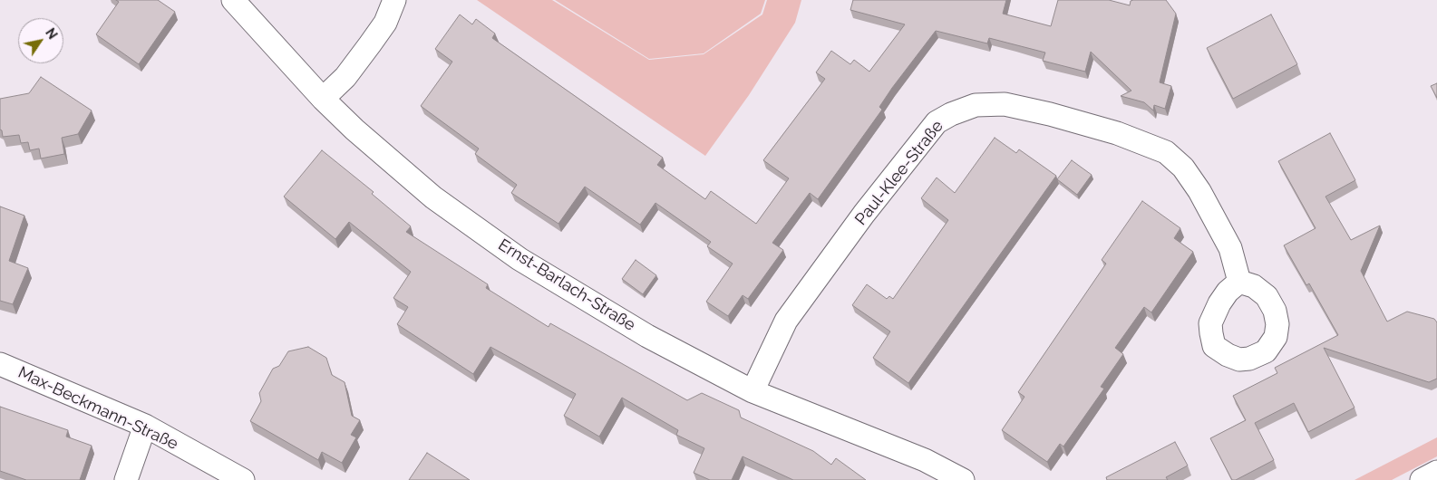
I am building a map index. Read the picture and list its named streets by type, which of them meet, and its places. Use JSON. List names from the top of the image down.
{
  "streets": {
    "street": ["Paul-Klee-Straße", "Ernst-Barlach-Straße", "Max-Beckmann-Straße"]
  },
  "crossings": [
    ["Paul-Klee-Straße", "Ernst-Barlach-Straße"]
  ],
  "north": "top right"
}
